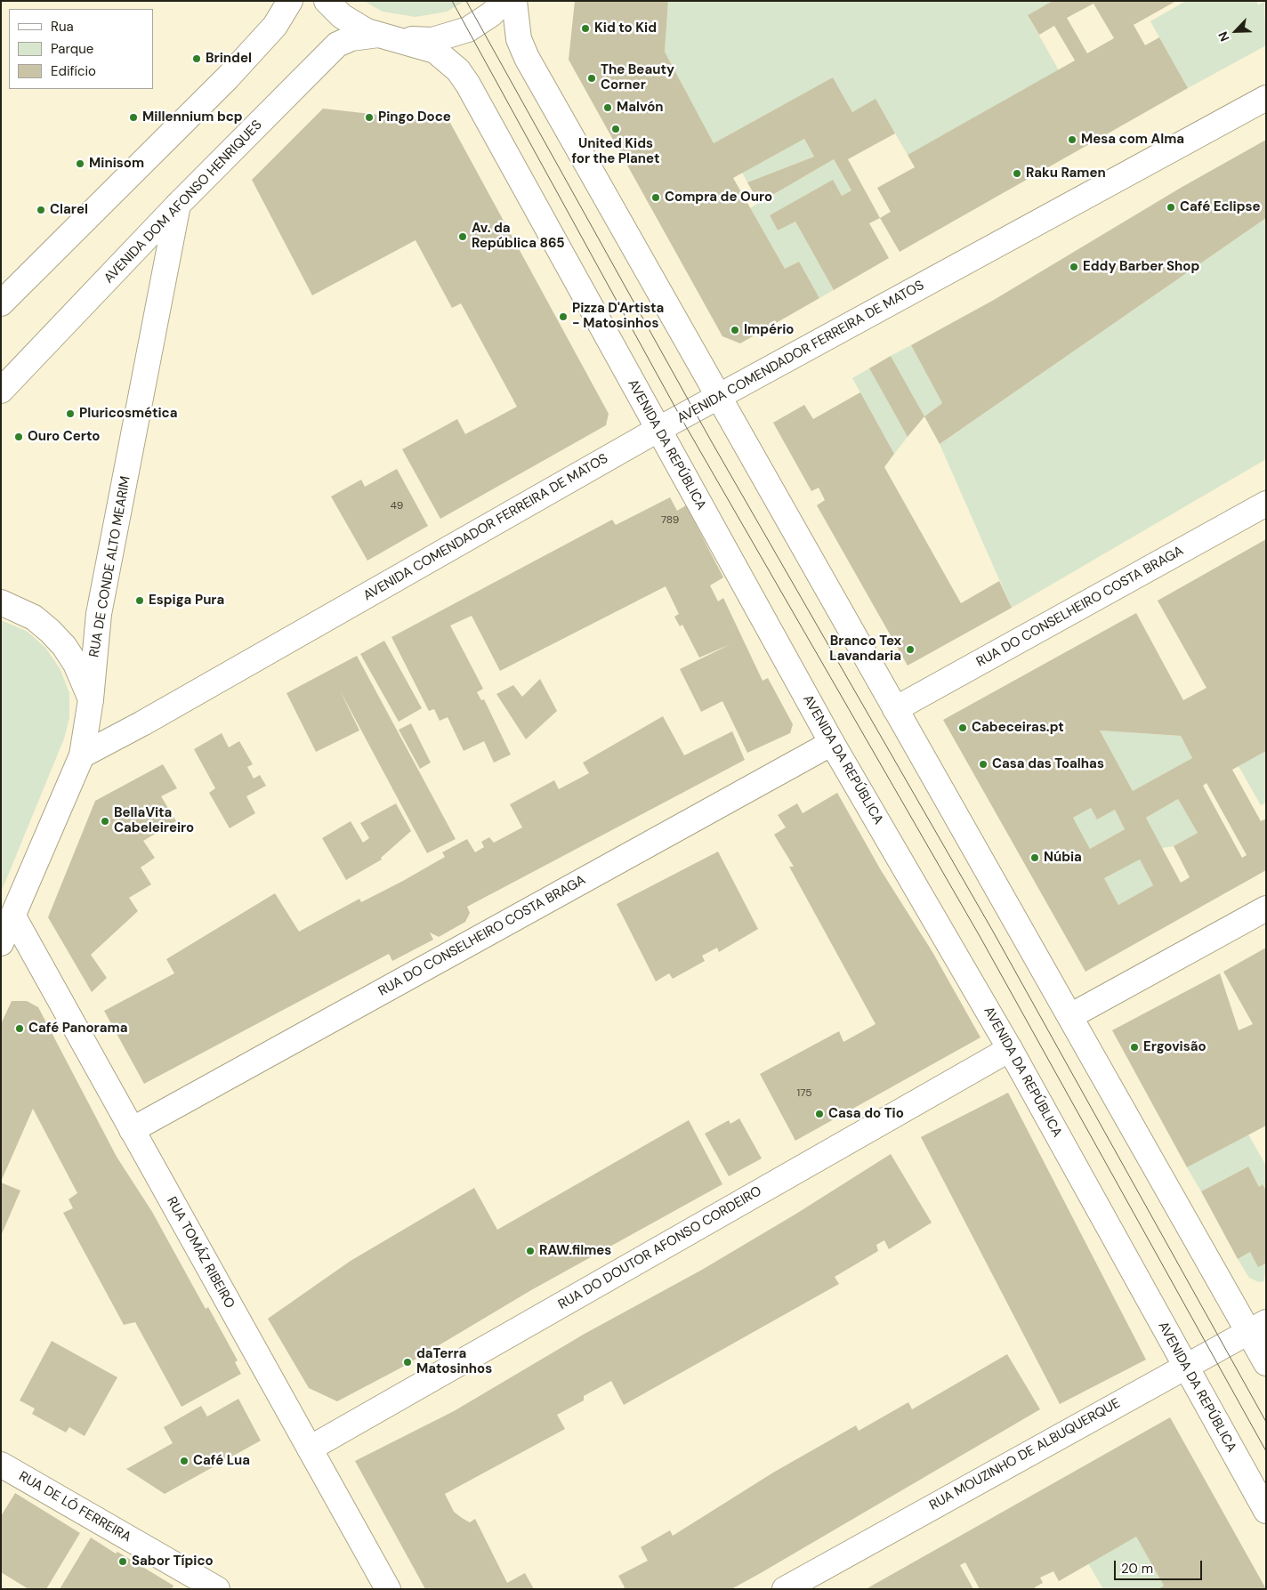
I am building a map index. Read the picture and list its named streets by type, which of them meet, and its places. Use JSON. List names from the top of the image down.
{
  "streets": {
    "street": [
      "AVENIDA DOM AFONSO HENRIQUES",
      "AVENIDA COMENDADOR FERREIRA DE MATOS",
      "AVENIDA DA REPÚBLICA",
      "RUA DE CONDE ALTO MEARIM",
      "RUA DO CONSELHEIRO COSTA BRAGA",
      "RUA DO DOUTOR AFONSO CORDEIRO",
      "RUA TOMÁZ RIBEIRO",
      "RUA MOUZINHO DE ALBUQUERQUE",
      "RUA DE LÓ FERREIRA"
    ]
  },
  "crossings": [
    ["AVENIDA DOM AFONSO HENRIQUES", "AVENIDA DA REPÚBLICA"],
    ["AVENIDA DOM AFONSO HENRIQUES", "RUA DE CONDE ALTO MEARIM"],
    ["AVENIDA COMENDADOR FERREIRA DE MATOS", "AVENIDA DA REPÚBLICA"],
    ["AVENIDA COMENDADOR FERREIRA DE MATOS", "RUA DE CONDE ALTO MEARIM"],
    ["AVENIDA DA REPÚBLICA", "RUA DO CONSELHEIRO COSTA BRAGA"],
    ["AVENIDA DA REPÚBLICA", "RUA DO DOUTOR AFONSO CORDEIRO"],
    ["AVENIDA DA REPÚBLICA", "RUA MOUZINHO DE ALBUQUERQUE"],
    ["RUA DE CONDE ALTO MEARIM", "RUA TOMÁZ RIBEIRO"],
    ["RUA DO CONSELHEIRO COSTA BRAGA", "RUA TOMÁZ RIBEIRO"],
    ["RUA DO DOUTOR AFONSO CORDEIRO", "RUA TOMÁZ RIBEIRO"]
  ],
  "places": [
    "Kid to Kid",
    "Brindel",
    "The Beauty Corner",
    "Malvón",
    "Millennium bcp",
    "Pingo Doce",
    "United Kids for the Planet",
    "Mesa com Alma",
    "Minisom",
    "Raku Ramen",
    "Compra de Ouro",
    "Café Eclipse",
    "Clarel",
    "Av. da República 865",
    "Eddy Barber Shop",
    "Pizza D'Artista - Matosinhos",
    "Império",
    "Pluricosmética",
    "Ouro Certo",
    "Espiga Pura",
    "Branco Tex Lavandaria",
    "Cabeceiras.pt",
    "Casa das Toalhas",
    "BellaVita Cabeleireiro",
    "Núbia",
    "Café Panorama",
    "Ergovisão",
    "Casa do Tio",
    "RAW.filmes",
    "daTerra Matosinhos",
    "Café Lua",
    "Sabor Típico"
  ],
  "house_numbers": ["49", "789", "175"],
  "legend": ["Rua", "Parque", "Edifício"],
  "scale_bar": "20 m",
  "north": "bottom left"
}
